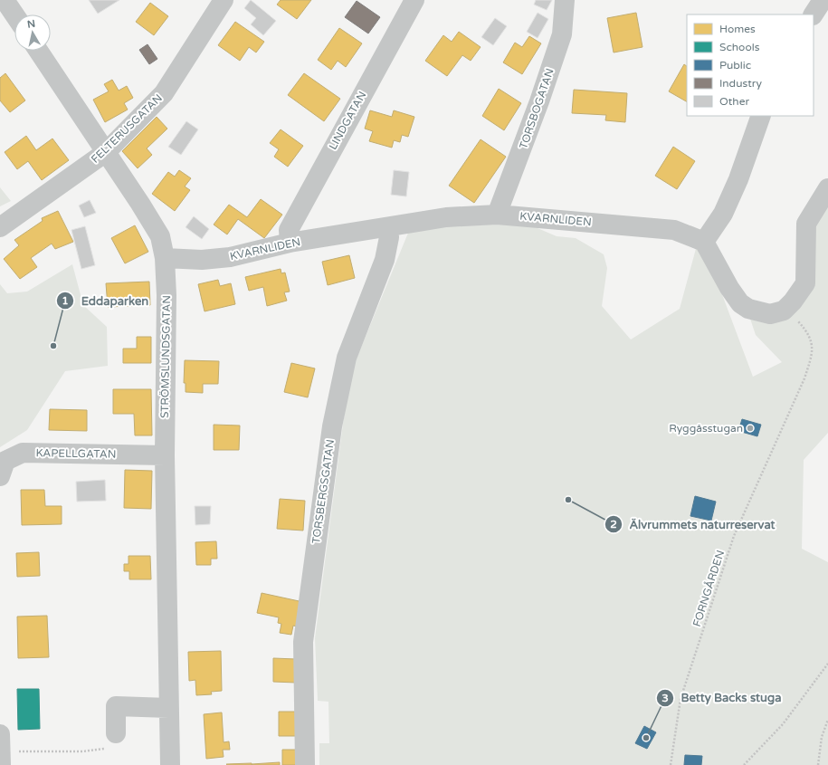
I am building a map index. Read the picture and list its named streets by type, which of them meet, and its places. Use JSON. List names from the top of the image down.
{
  "streets": {
    "street": [
      "TORSBOGATAN",
      "LINDGATAN",
      "FELTERUSGATAN",
      "KVARNLIDEN",
      "STRÖMSLUNDSGATAN",
      "KAPELLGATAN",
      "TORSBERGSGATAN"
    ],
    "path": ["FORNGÅRDEN"]
  },
  "crossings": [
    ["TORSBOGATAN", "KVARNLIDEN"],
    ["LINDGATAN", "KVARNLIDEN"],
    ["FELTERUSGATAN", "STRÖMSLUNDSGATAN"],
    ["KVARNLIDEN", "STRÖMSLUNDSGATAN"],
    ["KVARNLIDEN", "TORSBERGSGATAN"],
    ["STRÖMSLUNDSGATAN", "KAPELLGATAN"]
  ],
  "places": [
    "Eddaparken",
    "Ryggåsstugan",
    "Älvrummets naturreservat",
    "Betty Backs stuga"
  ],
  "legend": [
    "Homes",
    "Schools",
    "Public",
    "Industry",
    "Other"
  ],
  "north": "top"
}
